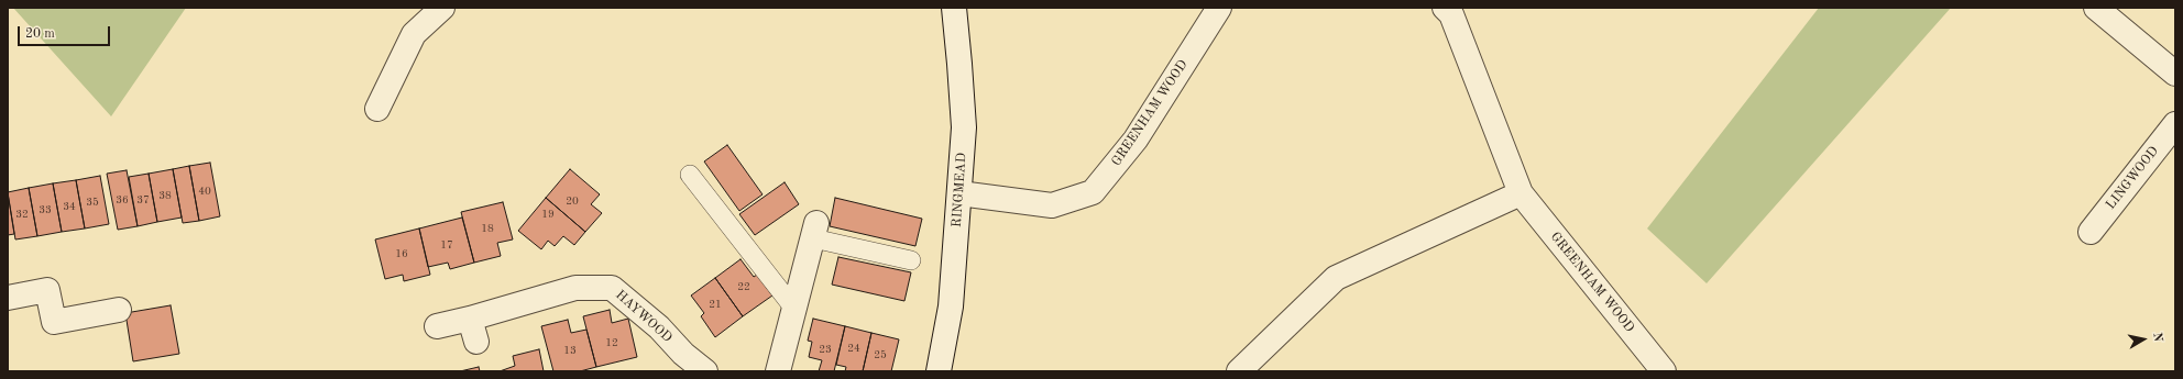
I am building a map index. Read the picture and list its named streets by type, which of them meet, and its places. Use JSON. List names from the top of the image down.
{
  "streets": {
    "street": [
      "GREENHAM WOOD",
      "LINGWOOD",
      "RINGMEAD",
      "HAYWOOD"
    ]
  },
  "crossings": [
    ["GREENHAM WOOD", "RINGMEAD"]
  ],
  "house_numbers": [
    "40",
    "38",
    "36",
    "37",
    "20",
    "35",
    "34",
    "33",
    "32",
    "19",
    "18",
    "17",
    "16",
    "22",
    "21",
    "12",
    "24",
    "23",
    "13",
    "25"
  ],
  "scale_bar": "20 m",
  "north": "right"
}
